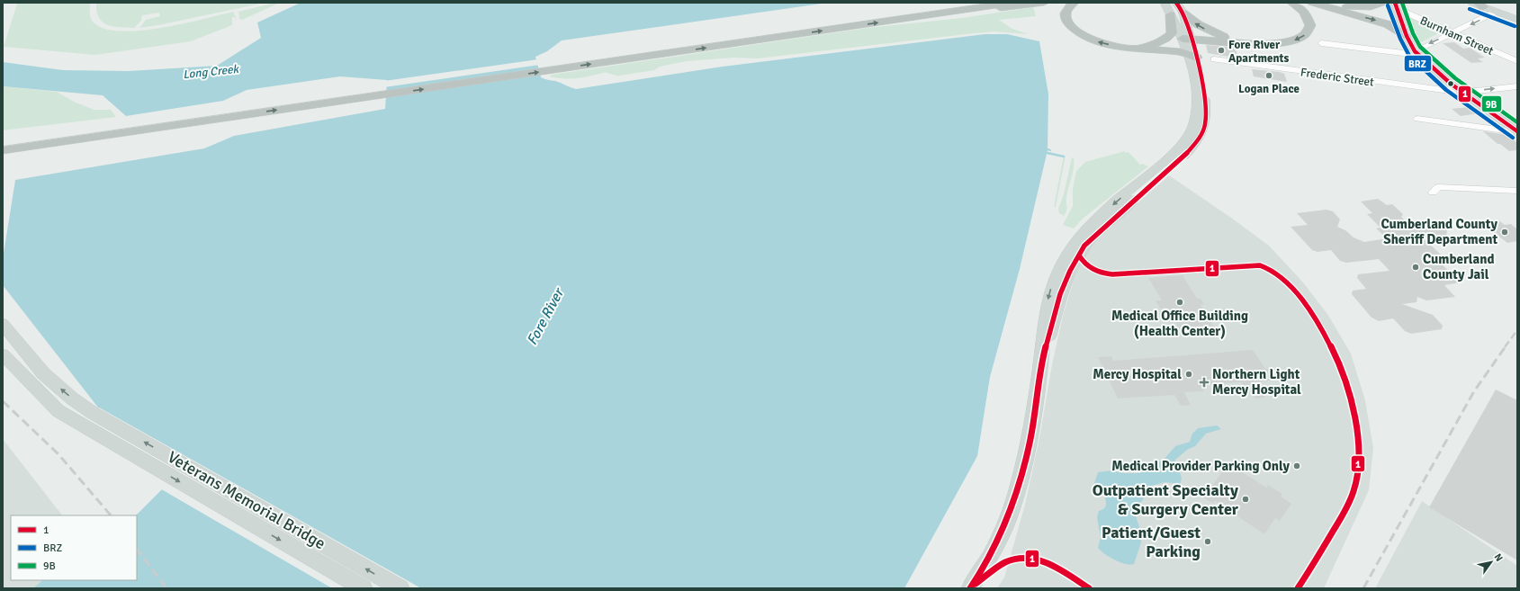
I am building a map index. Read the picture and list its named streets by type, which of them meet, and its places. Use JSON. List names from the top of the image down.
{
  "streets": {
    "main road": ["Veterans Memorial Bridge"],
    "street": ["Burnham Street", "Frederic Street"]
  },
  "water": ["Long Creek", "Fore River"],
  "places": {
    "other": [
      "Fore River Apartments",
      "Logan Place",
      "Cumberland County Sheriff Department",
      "Cumberland County Jail",
      "Medical Office Building (Health Center)",
      "Mercy Hospital",
      "Medical Provider Parking Only",
      "Outpatient Specialty & Surgery Center",
      "Patient/Guest Parking"
    ],
    "health": ["Northern Light Mercy Hospital"]
  },
  "lines": ["transit line 1", "transit line 9B", "transit line BRZ"],
  "legend": ["1", "BRZ", "9B"],
  "north": "top right"
}
